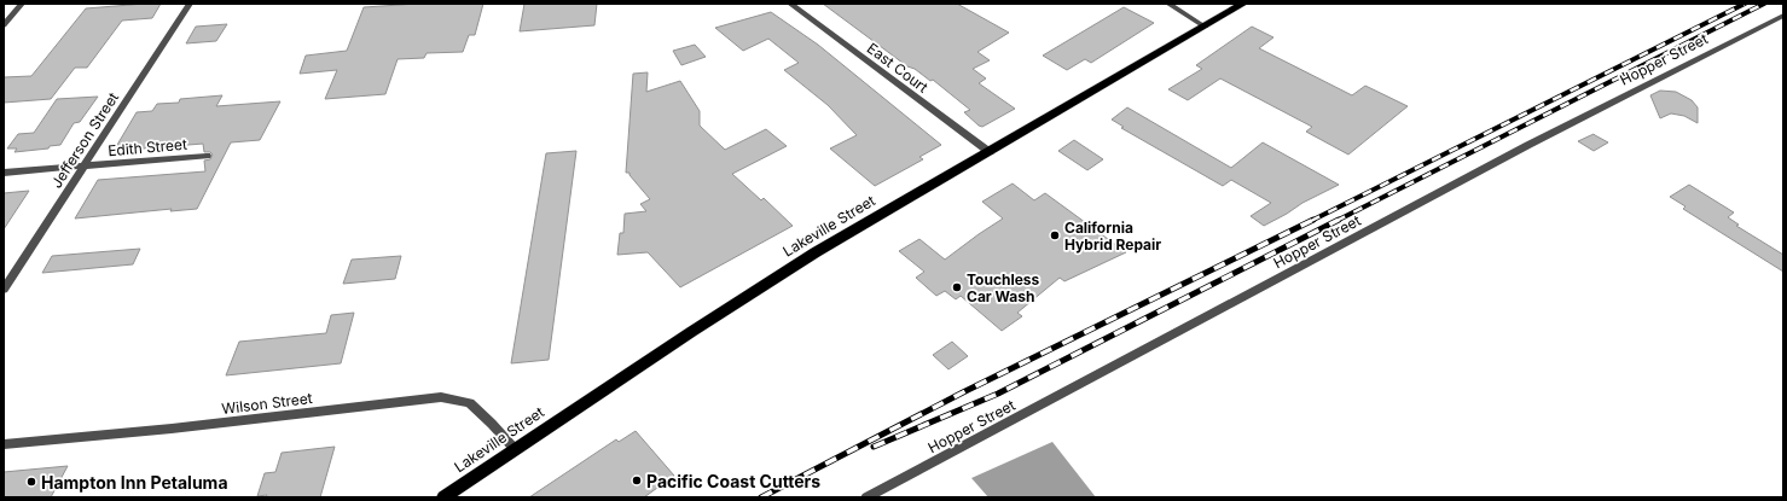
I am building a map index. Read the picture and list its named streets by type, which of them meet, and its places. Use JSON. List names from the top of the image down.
{
  "streets": {
    "main road": ["Lakeville Street"],
    "street": [
      "Hopper Street",
      "East Court",
      "Jefferson Street",
      "Edith Street",
      "Wilson Street"
    ]
  },
  "crossings": [
    ["East Court", "Lakeville Street"],
    ["Jefferson Street", "Edith Street"],
    ["Lakeville Street", "Wilson Street"]
  ],
  "places": [
    "California Hybrid Repair",
    "Touchless Car Wash",
    "Pacific Coast Cutters",
    "Hampton Inn Petaluma"
  ]
}
